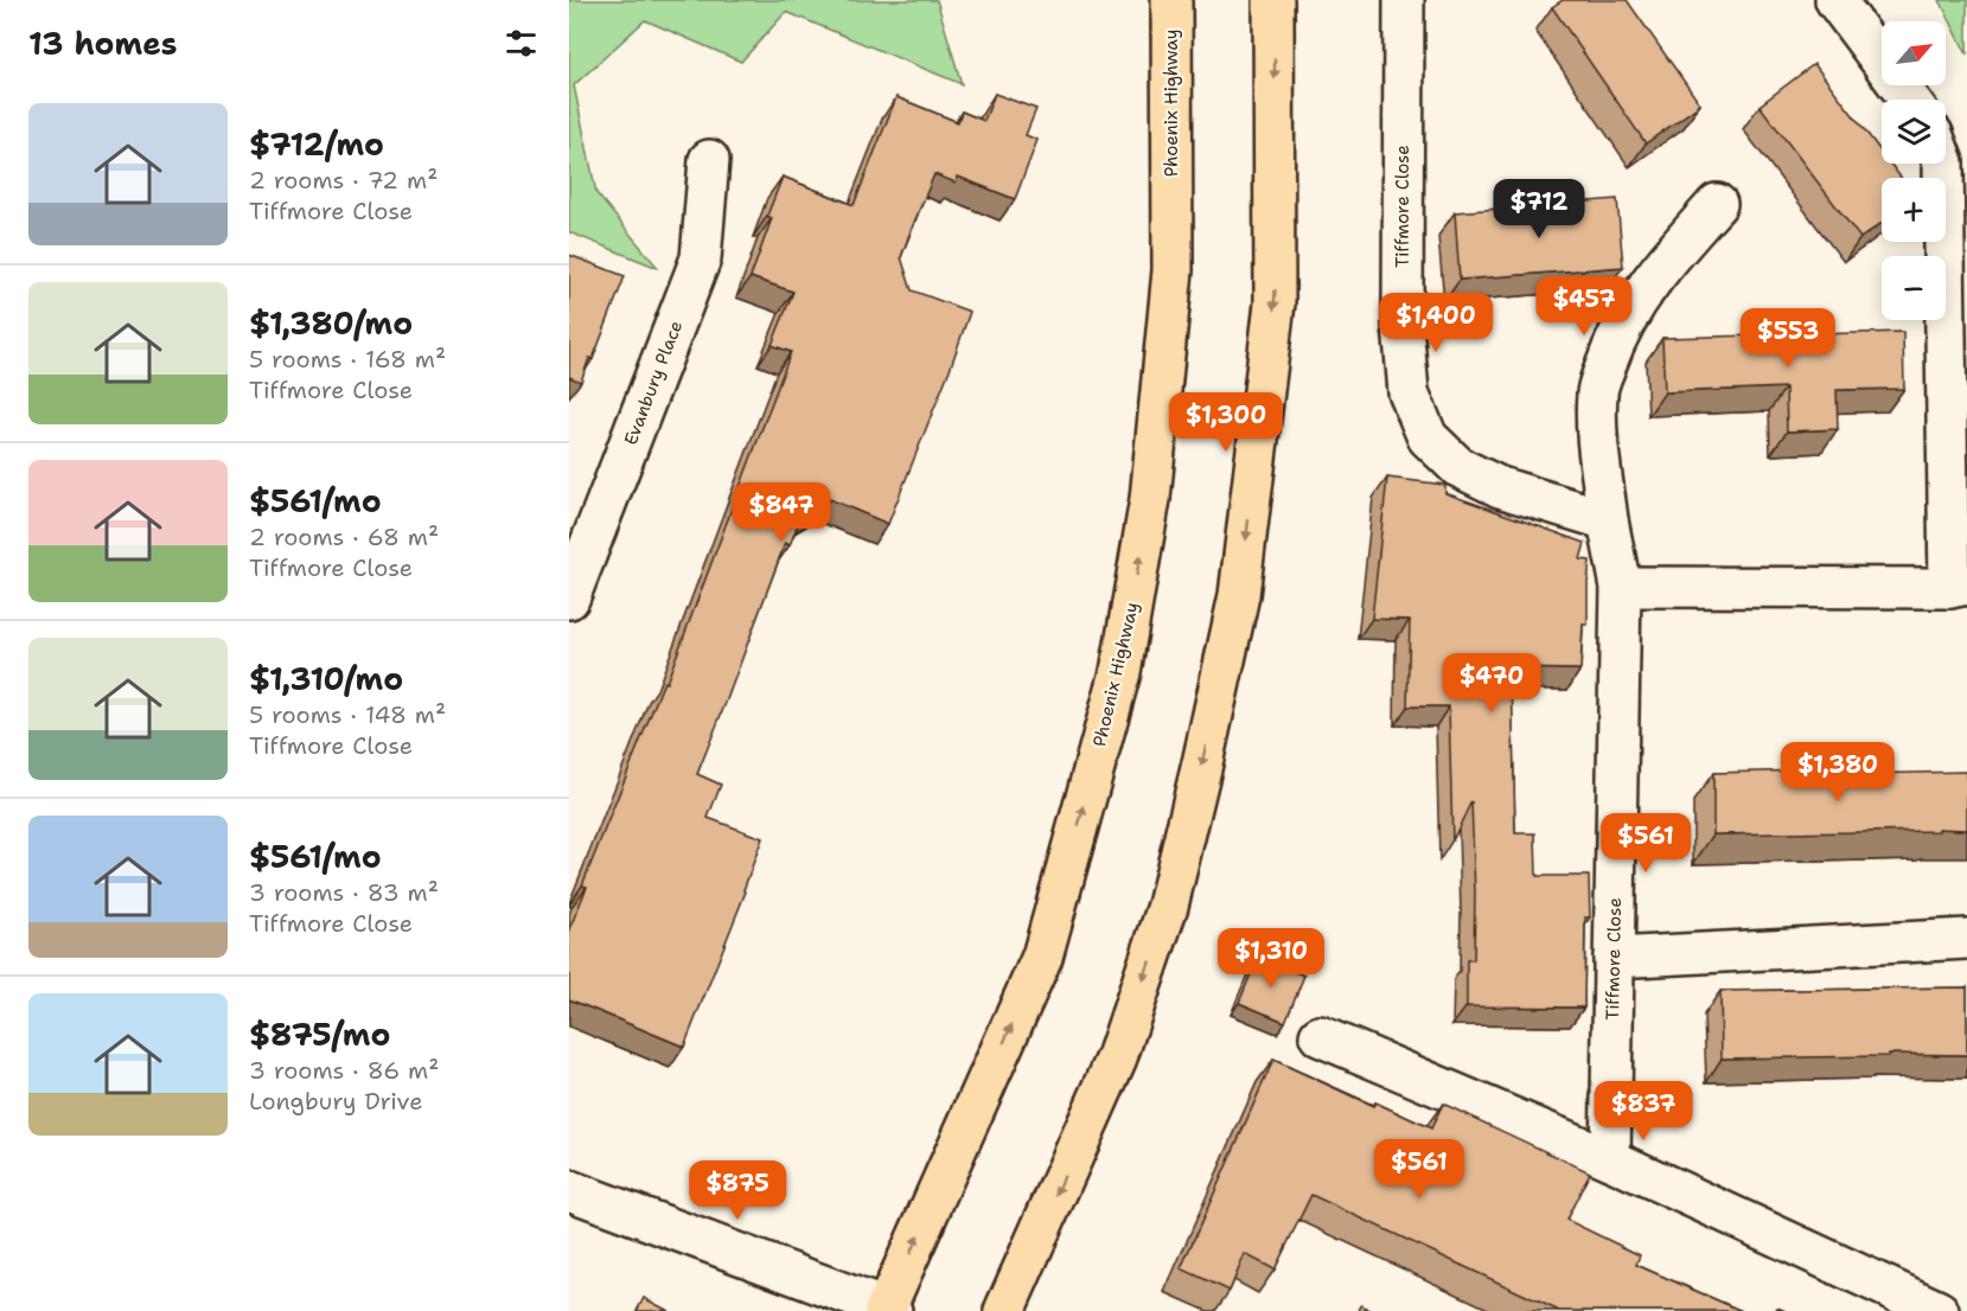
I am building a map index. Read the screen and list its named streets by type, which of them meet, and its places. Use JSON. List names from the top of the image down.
{
  "streets": {
    "main road": ["Phoenix Highway"],
    "street": ["Tiffmore Close", "Evanbury Place"]
  },
  "north": "top right",
  "page": {
    "heading": "13 homes",
    "map_buttons": ["+", "−"],
    "list": [
      {
        "name": "$712/mo",
        "note": "2 rooms · 72 m² · Tiffmore Close"
      },
      {
        "name": "$1,380/mo",
        "note": "5 rooms · 168 m² · Tiffmore Close"
      },
      {
        "name": "$561/mo",
        "note": "2 rooms · 68 m² · Tiffmore Close"
      },
      {
        "name": "$1,310/mo",
        "note": "5 rooms · 148 m² · Tiffmore Close"
      },
      {
        "name": "$561/mo",
        "note": "3 rooms · 83 m² · Tiffmore Close"
      },
      {
        "name": "$875/mo",
        "note": "3 rooms · 86 m² · Longbury Drive"
      }
    ],
    "price": [
      "$712",
      "$457",
      "$1,400",
      "$553",
      "$1,300",
      "$847",
      "$470",
      "$1,380",
      "$561",
      "$1,310",
      "$837",
      "$561",
      "$875"
    ]
  }
}
